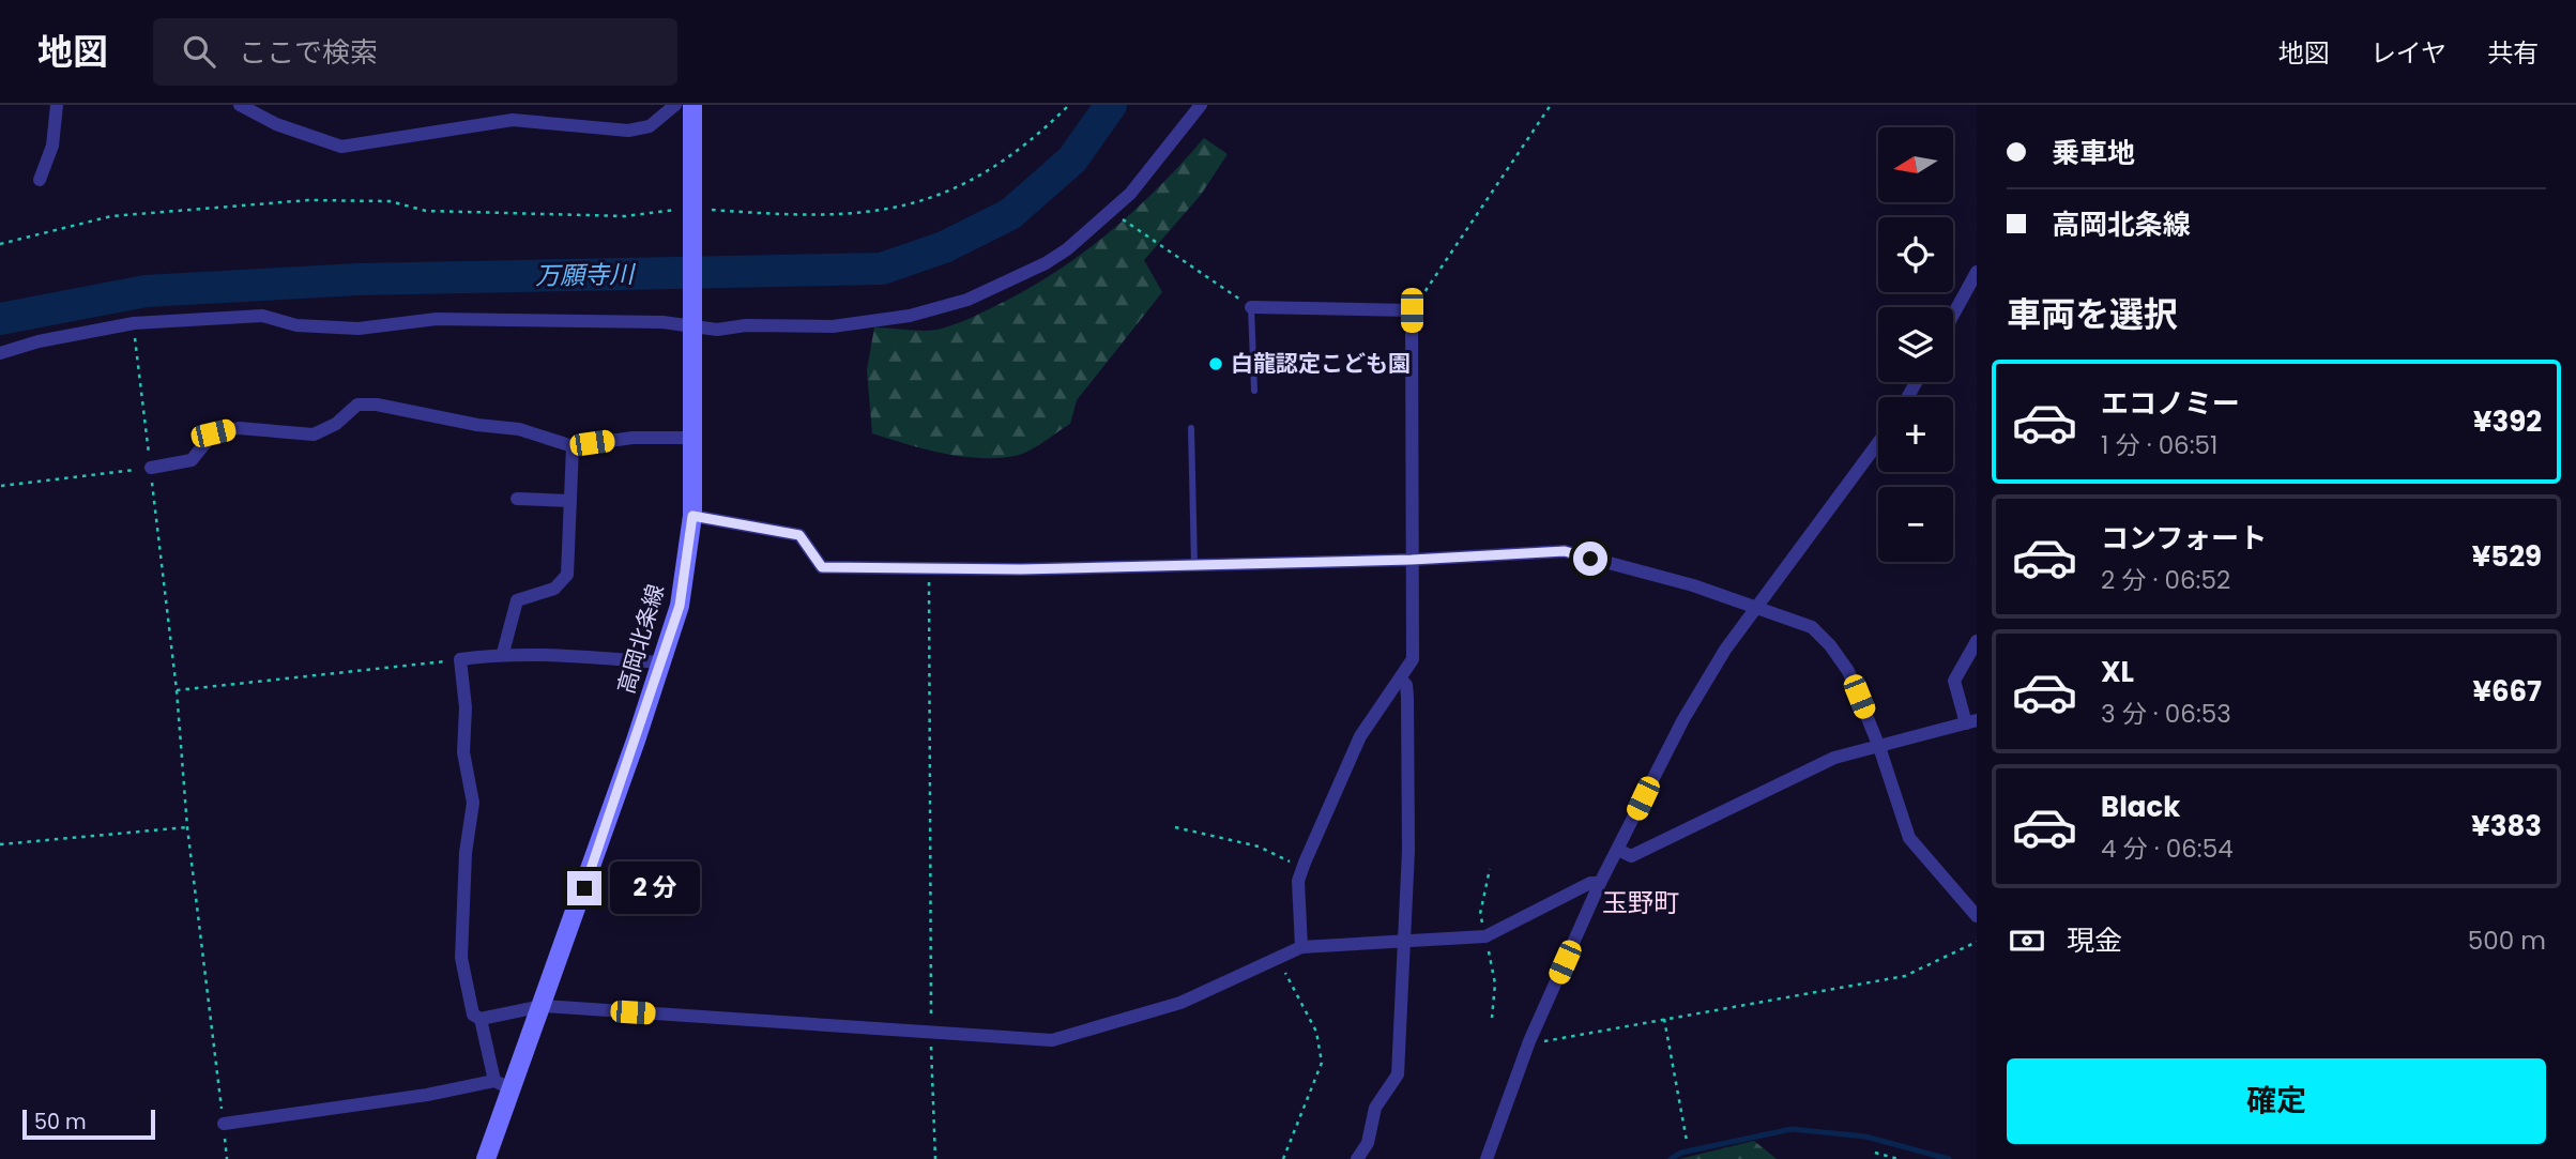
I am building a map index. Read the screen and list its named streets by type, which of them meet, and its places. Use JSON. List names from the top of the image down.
{
  "streets": {
    "main road": ["高岡北条線"]
  },
  "districts": ["玉野町"],
  "water": ["万願寺川"],
  "places": ["白龍認定こども園"],
  "scale_bar": "50 m",
  "north": "left",
  "page": {
    "header": "地図",
    "search": "ここで検索",
    "nav": ["地図", "レイヤ", "共有"],
    "banner": ["乗車地", "高岡北条線"],
    "map_buttons": ["+", "−"],
    "heading": "車両を選択",
    "list": [
      {
        "name": "エコノミー",
        "note": "1 分 · 06:51",
        "value": "¥392"
      },
      {
        "name": "コンフォート",
        "note": "2 分 · 06:52",
        "value": "¥529"
      },
      {
        "name": "XL",
        "note": "3 分 · 06:53",
        "value": "¥667"
      },
      {
        "name": "Black",
        "note": "4 分 · 06:54",
        "value": "¥383"
      }
    ],
    "bubble": "2 分",
    "pay": ["現金", "500 m"],
    "buttons": "確定",
    "scale": "50 m"
  }
}
